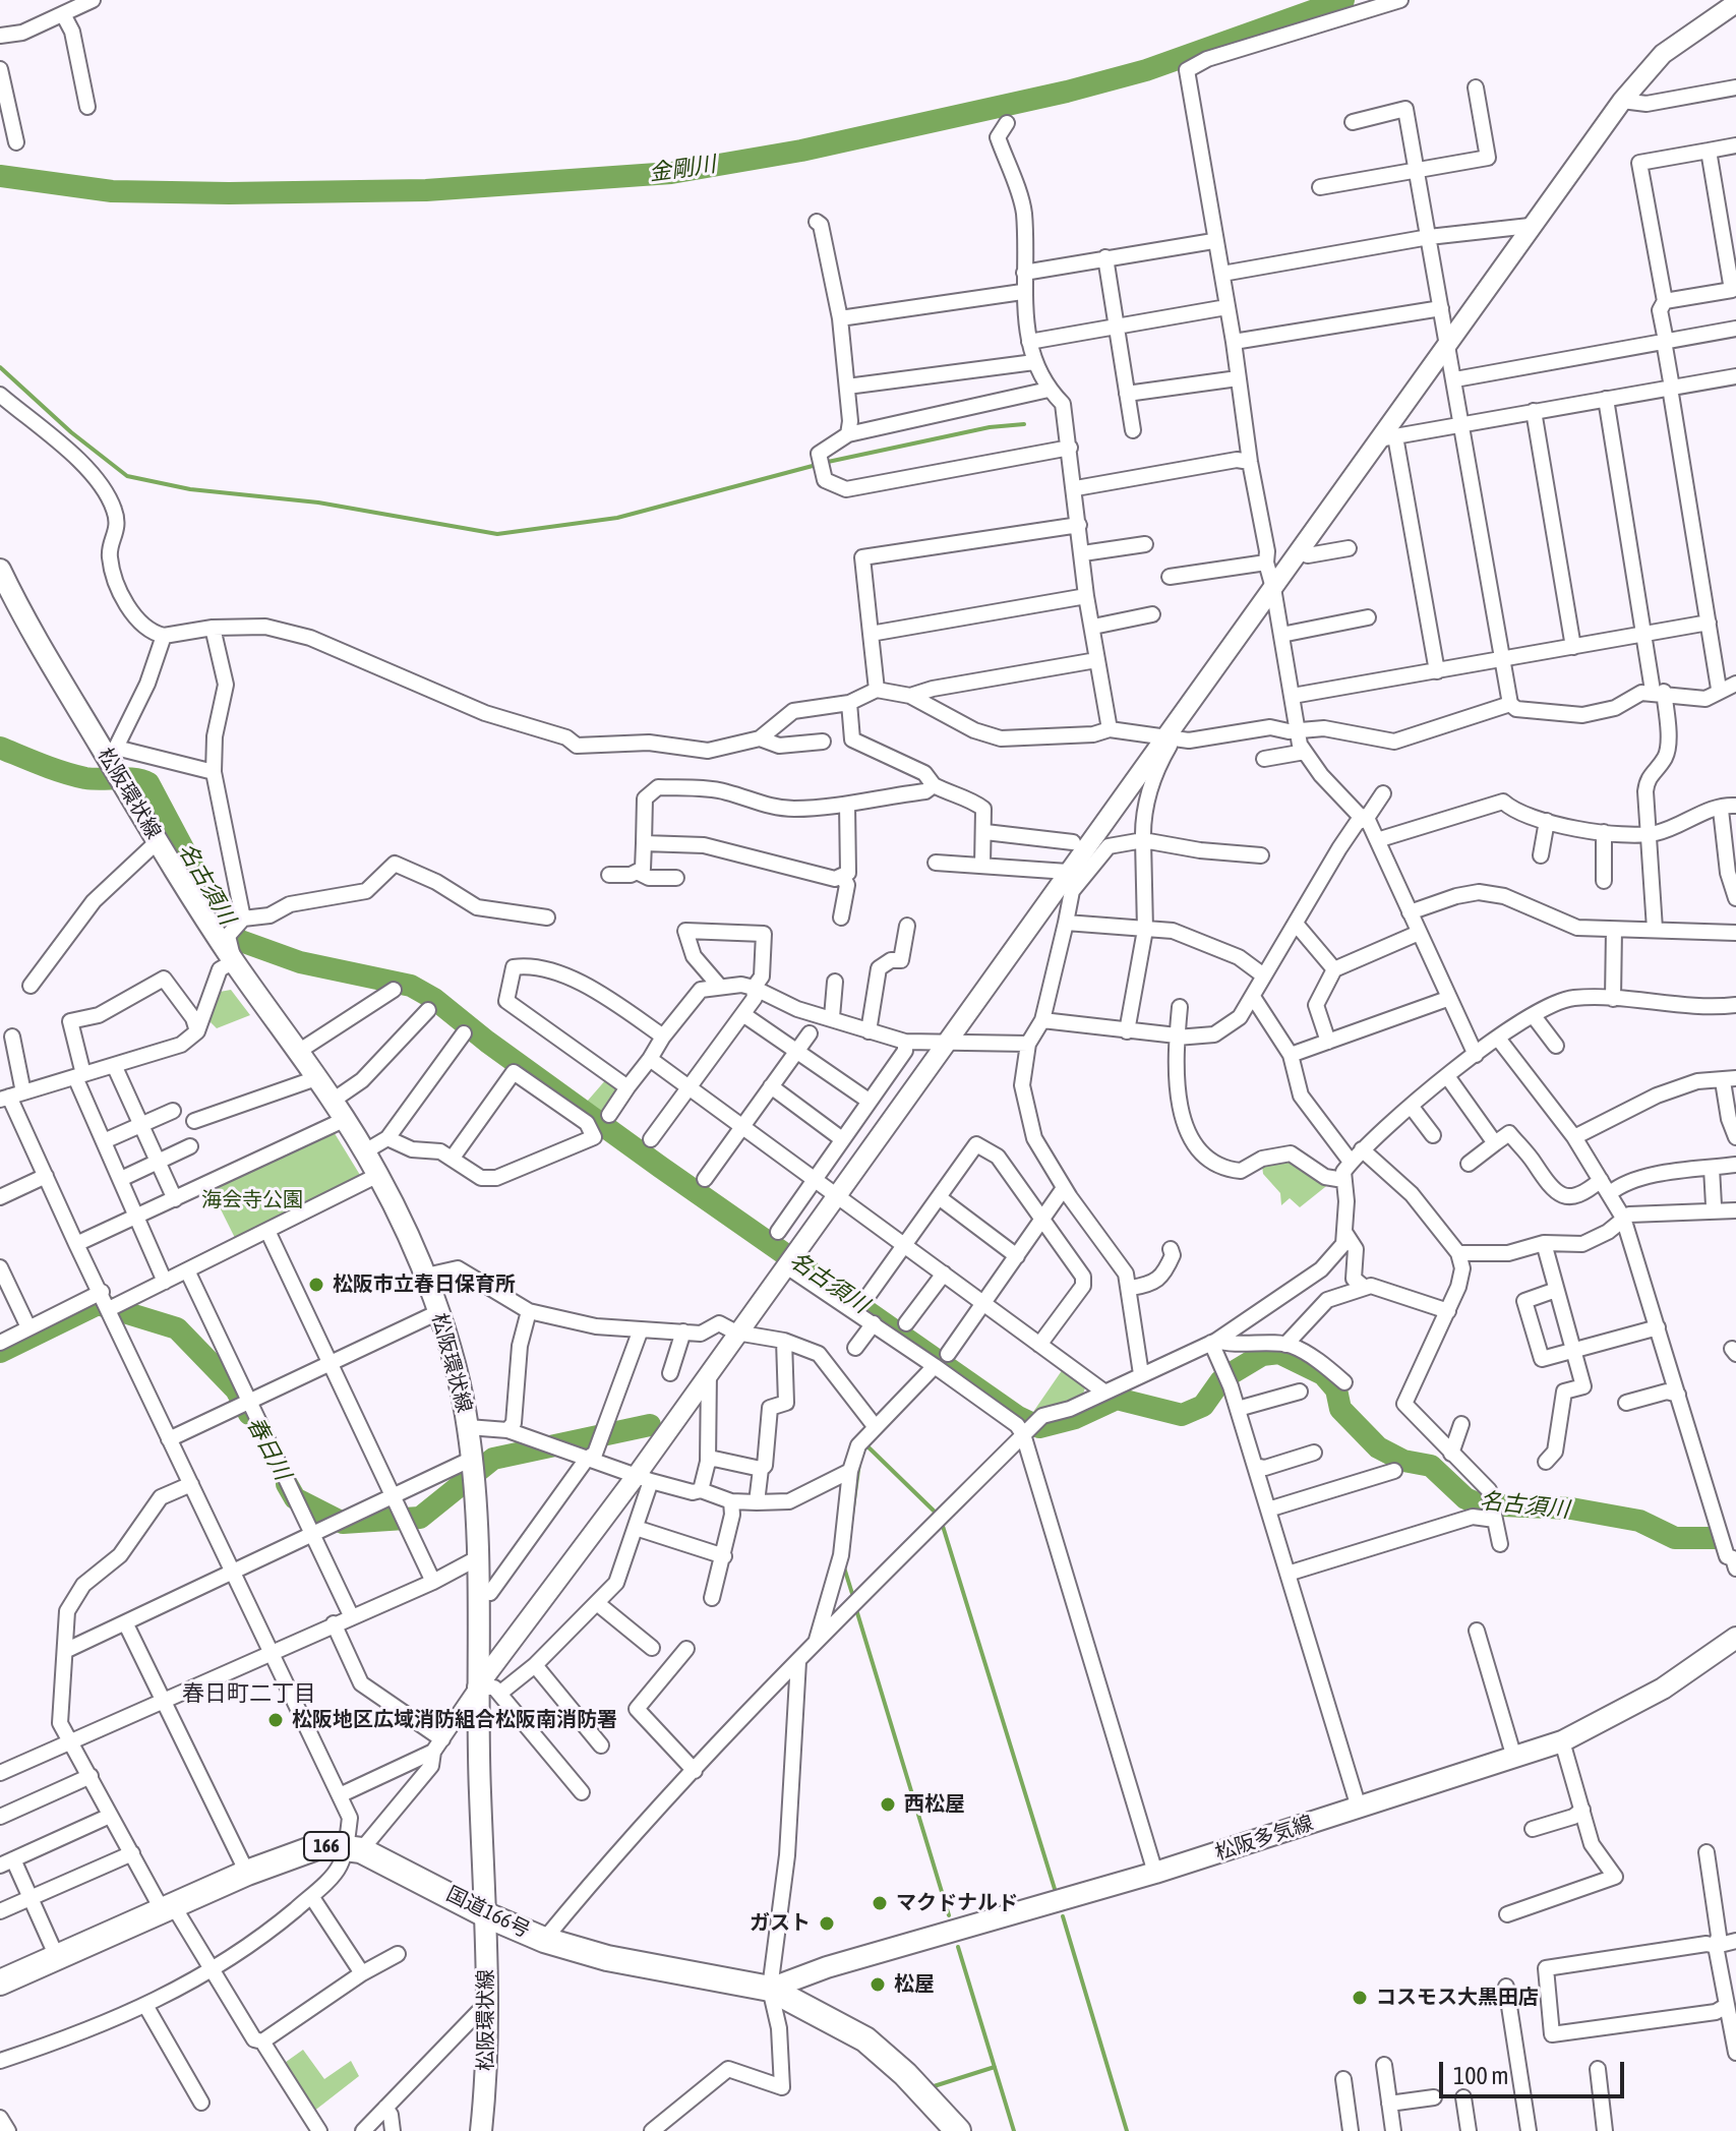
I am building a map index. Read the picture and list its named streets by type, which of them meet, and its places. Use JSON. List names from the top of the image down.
{
  "streets": {
    "highway": ["166", "国道166号"],
    "main road": ["松阪環状線", "松阪多気線"]
  },
  "crossings": [
    ["松阪環状線", "国道166号"],
    ["松阪多気線", "国道166号"],
    ["166", "国道166号"]
  ],
  "districts": ["春日町二丁目"],
  "water": ["金剛川", "名古須川", "春日川"],
  "parks": ["海会寺公園"],
  "places": [
    "松阪市立春日保育所",
    "松阪地区広域消防組合松阪南消防署",
    "西松屋",
    "マクドナルド",
    "ガスト",
    "松屋",
    "コスモス大黒田店"
  ],
  "scale_bar": "100 m"
}
